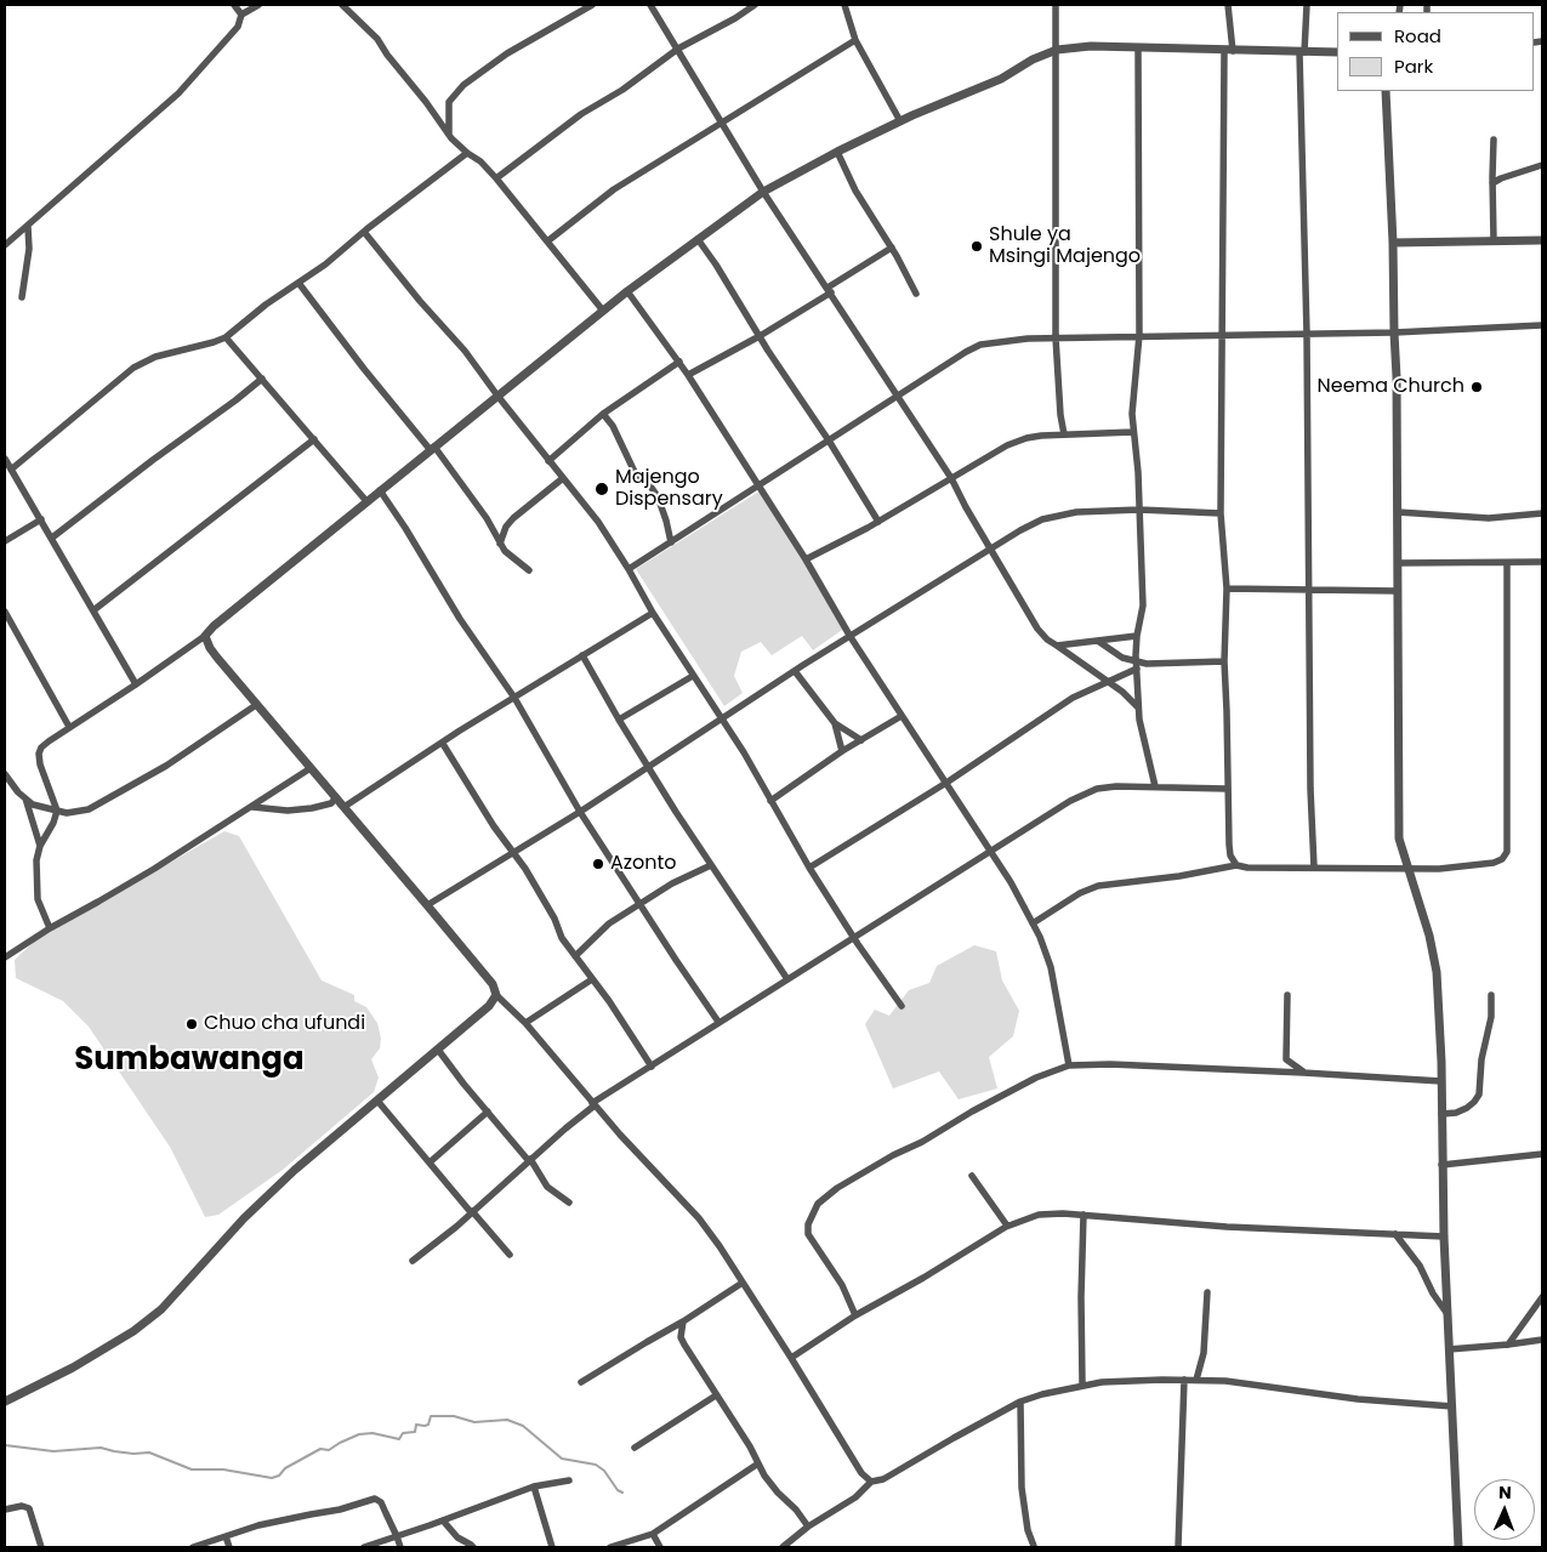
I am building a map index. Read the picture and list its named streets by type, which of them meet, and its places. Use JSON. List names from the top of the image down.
{
  "districts": ["Sumbawanga"],
  "places": [
    "Shule ya Msingi Majengo",
    "Neema Church",
    "Majengo Dispensary",
    "Azonto",
    "Chuo cha ufundi"
  ],
  "legend": ["Road", "Park"],
  "north": "top"
}
